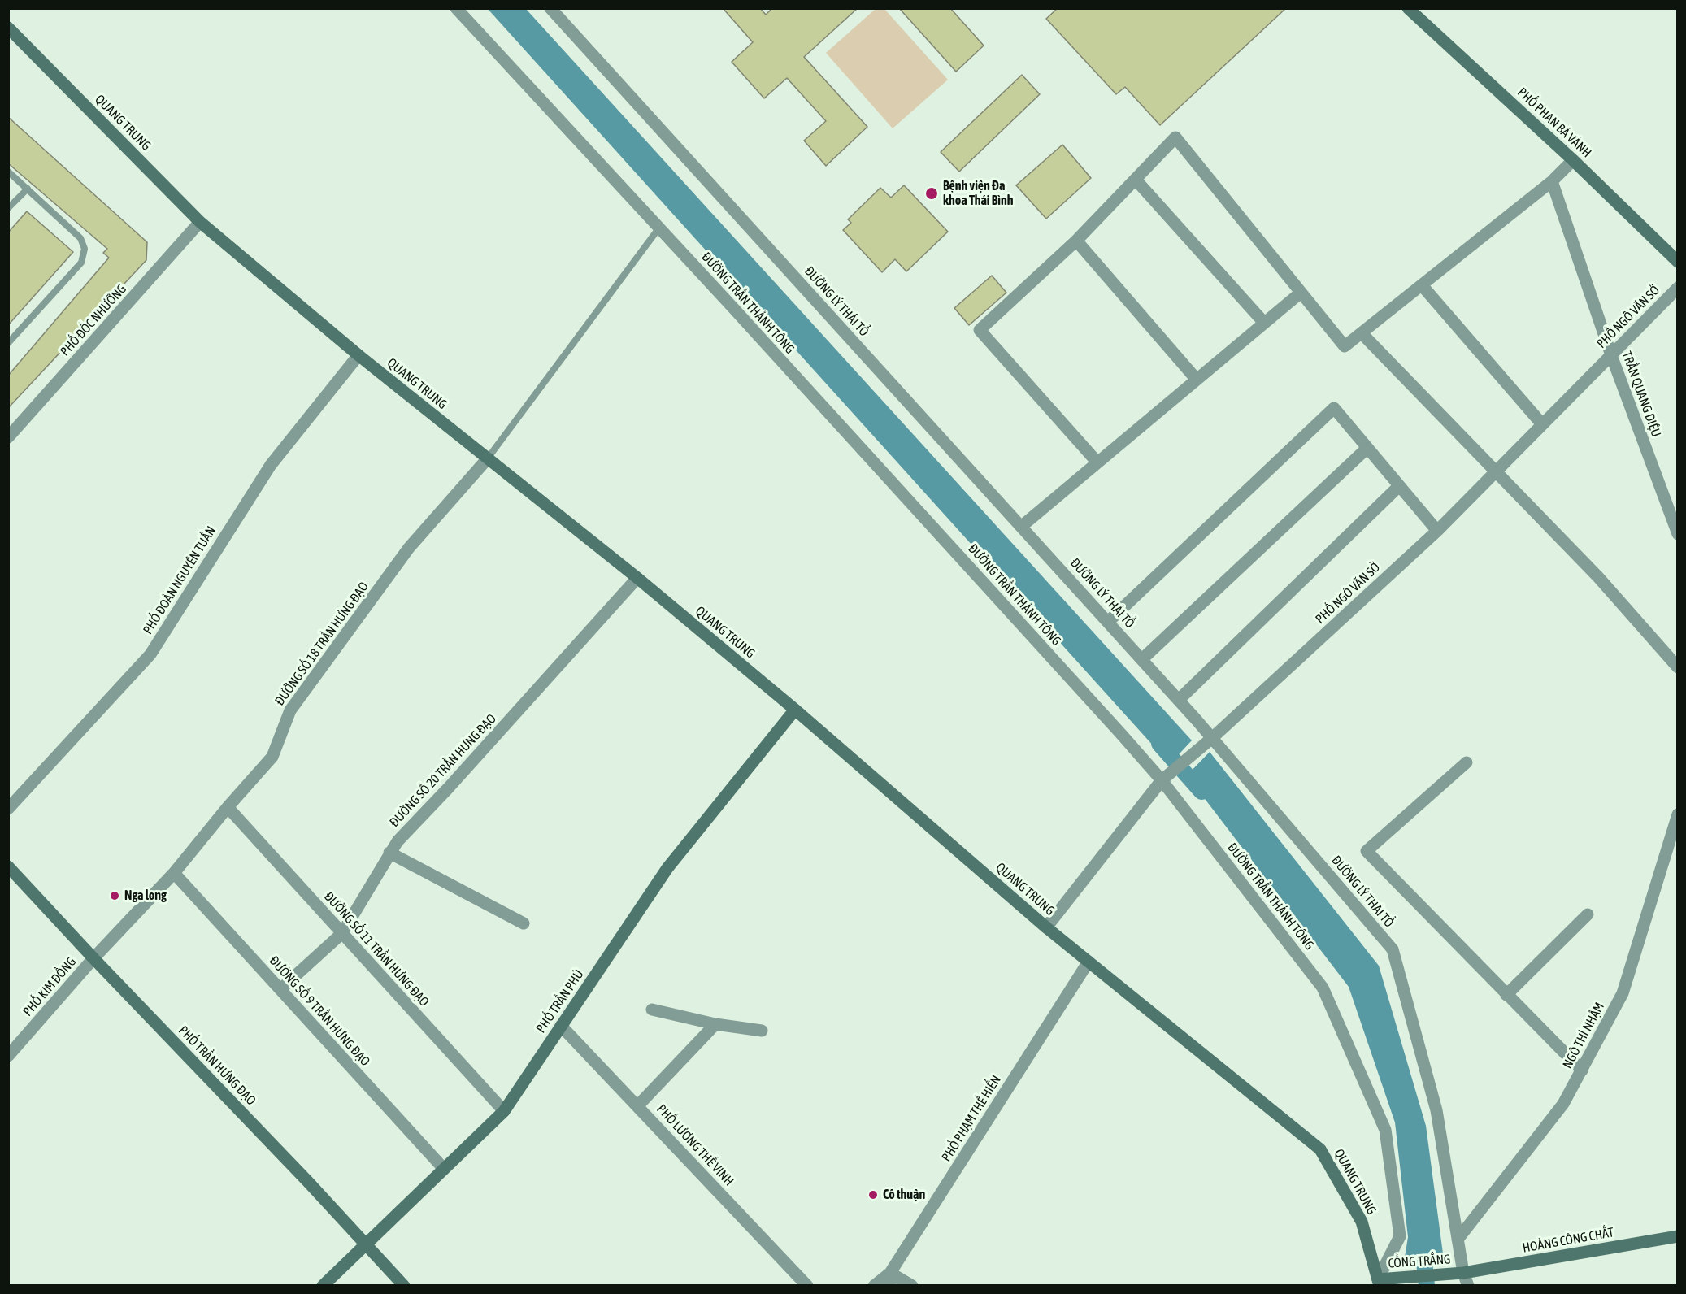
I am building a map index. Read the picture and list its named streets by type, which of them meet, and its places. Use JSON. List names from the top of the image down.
{
  "streets": {
    "street": [
      "QUANG TRUNG",
      "PHỐ PHAN BÁ VÀNH",
      "ĐƯỜNG LÝ THÁI TỔ",
      "ĐƯỜNG TRẦN THÁNH TÔNG",
      "PHỐ NGÔ VĂN SỞ",
      "PHỐ ĐỐC NHƯỠNG",
      "TRẦN QUANG DIỆU",
      "PHỐ ĐOÀN NGUYÊN TUẤN",
      "ĐƯỜNG SỐ 18 TRẦN HƯNG ĐẠO",
      "ĐƯỜNG SỐ 20 TRẦN HƯNG ĐẠO",
      "ĐƯỜNG SỐ 11 TRẦN HƯNG ĐẠO",
      "PHỐ KIM ĐỒNG",
      "PHỐ TRẦN PHÚ",
      "ĐƯỜNG SỐ 9 TRẦN HƯNG ĐẠO",
      "NGÔ THÌ NHẬM",
      "PHỐ TRẦN HƯNG ĐẠO",
      "PHỐ PHẠM THẾ HIỂN",
      "PHỐ LƯƠNG THẾ VINH",
      "HOÀNG CÔNG CHẤT",
      "CỐNG TRẮNG"
    ]
  },
  "crossings": [
    ["QUANG TRUNG", "ĐƯỜNG TRẦN THÁNH TÔNG"],
    ["QUANG TRUNG", "PHỐ NGÔ VĂN SỞ"],
    ["QUANG TRUNG", "PHỐ ĐỐC NHƯỠNG"],
    ["QUANG TRUNG", "PHỐ ĐOÀN NGUYÊN TUẤN"],
    ["QUANG TRUNG", "ĐƯỜNG SỐ 18 TRẦN HƯNG ĐẠO"],
    ["QUANG TRUNG", "ĐƯỜNG SỐ 20 TRẦN HƯNG ĐẠO"],
    ["QUANG TRUNG", "PHỐ TRẦN PHÚ"],
    ["QUANG TRUNG", "PHỐ PHẠM THẾ HIỂN"],
    ["QUANG TRUNG", "CỐNG TRẮNG"],
    ["ĐƯỜNG LÝ THÁI TỔ", "PHỐ NGÔ VĂN SỞ"],
    ["ĐƯỜNG LÝ THÁI TỔ", "NGÔ THÌ NHẬM"],
    ["ĐƯỜNG LÝ THÁI TỔ", "HOÀNG CÔNG CHẤT"],
    ["ĐƯỜNG LÝ THÁI TỔ", "CỐNG TRẮNG"],
    ["ĐƯỜNG TRẦN THÁNH TÔNG", "PHỐ NGÔ VĂN SỞ"],
    ["ĐƯỜNG TRẦN THÁNH TÔNG", "CỐNG TRẮNG"],
    ["PHỐ NGÔ VĂN SỞ", "TRẦN QUANG DIỆU"],
    ["ĐƯỜNG SỐ 18 TRẦN HƯNG ĐẠO", "ĐƯỜNG SỐ 11 TRẦN HƯNG ĐẠO"],
    ["ĐƯỜNG SỐ 18 TRẦN HƯNG ĐẠO", "PHỐ KIM ĐỒNG"],
    ["ĐƯỜNG SỐ 18 TRẦN HƯNG ĐẠO", "ĐƯỜNG SỐ 9 TRẦN HƯNG ĐẠO"],
    ["ĐƯỜNG SỐ 18 TRẦN HƯNG ĐẠO", "PHỐ TRẦN HƯNG ĐẠO"],
    ["ĐƯỜNG SỐ 20 TRẦN HƯNG ĐẠO", "ĐƯỜNG SỐ 11 TRẦN HƯNG ĐẠO"],
    ["ĐƯỜNG SỐ 20 TRẦN HƯNG ĐẠO", "ĐƯỜNG SỐ 9 TRẦN HƯNG ĐẠO"],
    ["ĐƯỜNG SỐ 11 TRẦN HƯNG ĐẠO", "PHỐ TRẦN PHÚ"],
    ["PHỐ KIM ĐỒNG", "PHỐ TRẦN HƯNG ĐẠO"],
    ["PHỐ TRẦN PHÚ", "ĐƯỜNG SỐ 9 TRẦN HƯNG ĐẠO"],
    ["PHỐ TRẦN PHÚ", "PHỐ TRẦN HƯNG ĐẠO"],
    ["PHỐ TRẦN PHÚ", "PHỐ LƯƠNG THẾ VINH"],
    ["HOÀNG CÔNG CHẤT", "CỐNG TRẮNG"]
  ],
  "places": ["Bệnh viện Đa khoa Thái Bình", "Nga long", "Cô thuận"]
}
